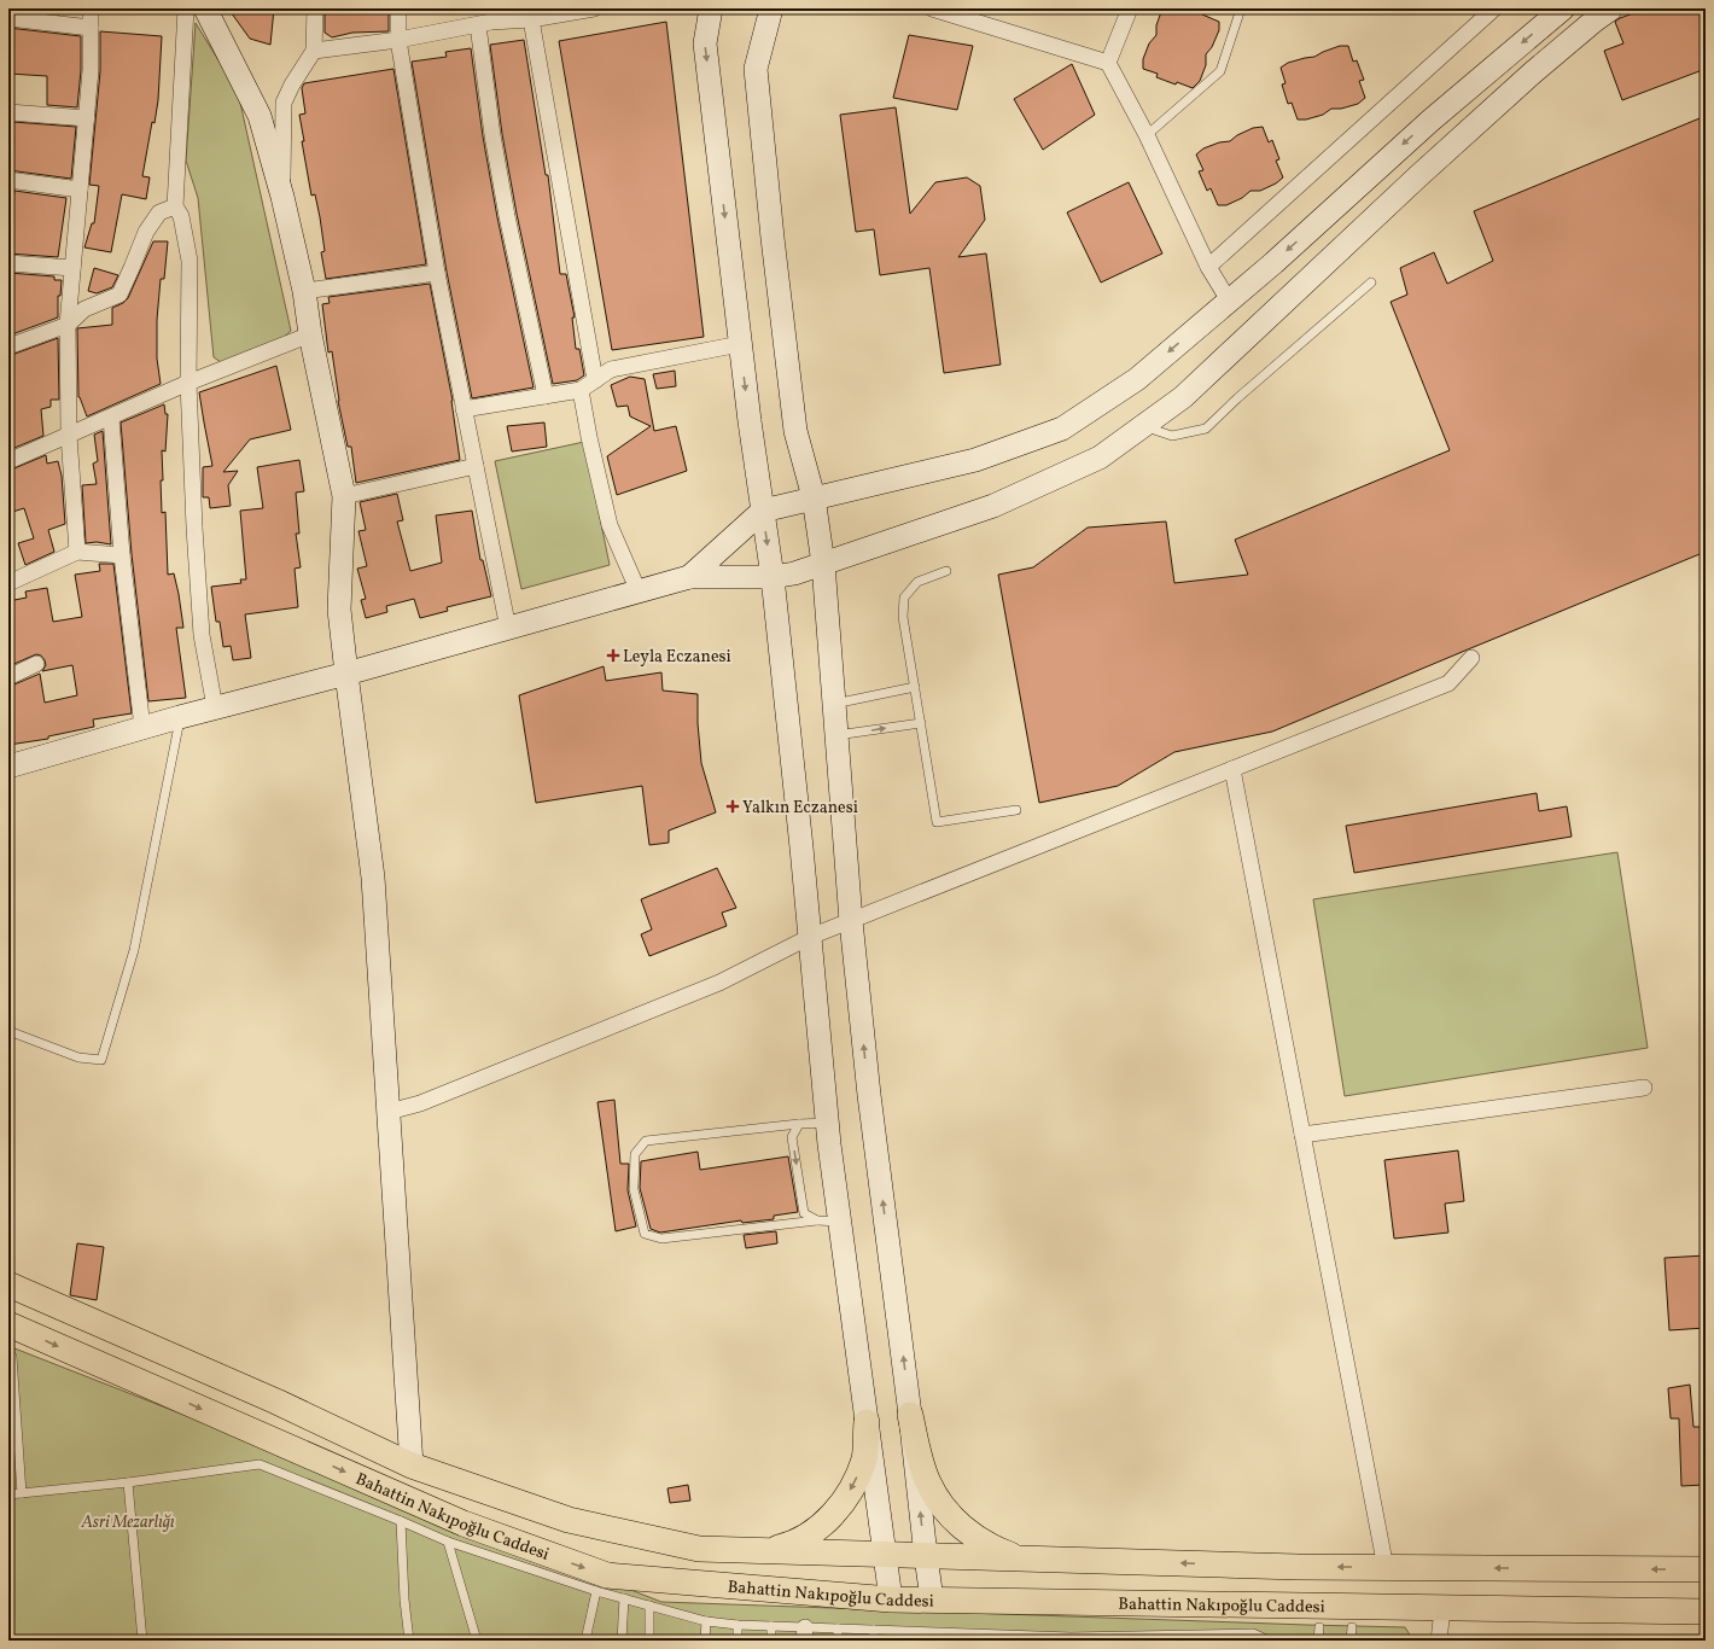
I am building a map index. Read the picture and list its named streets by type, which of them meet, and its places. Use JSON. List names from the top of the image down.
{
  "streets": {
    "main road": ["Bahattin Nakıpoğlu Caddesi"]
  },
  "parks": ["Asri Mezarlığı"],
  "places": {
    "health": ["Leyla Eczanesi", "Yalkın Eczanesi"]
  }
}
